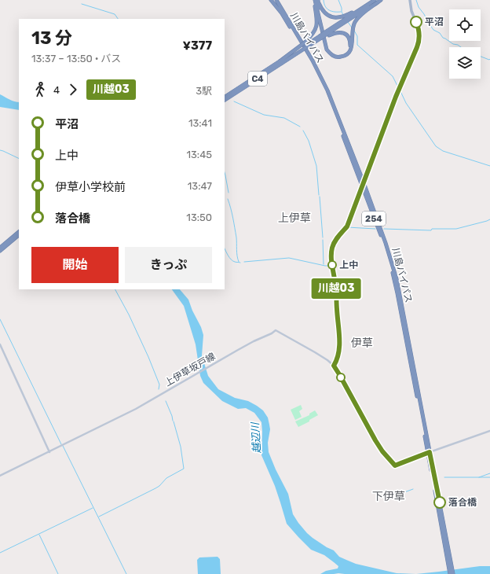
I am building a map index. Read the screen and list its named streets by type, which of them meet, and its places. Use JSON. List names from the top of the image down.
{
  "streets": {
    "highway": ["川島バイパス", "C4", "254"],
    "main road": ["上伊草坂戸線"]
  },
  "districts": ["上伊草", "伊草", "下伊草"],
  "water": ["越辺川"],
  "places": ["平沼", "上中", "落合橋"],
  "lines": ["bus line 川越03"],
  "page": {
    "on_map": "川越03",
    "heading": ["13 分", "13:37 – 13:50 · バス", "¥377"],
    "legs": ["4", "川越03", "3駅"],
    "list": [
      {
        "name": "平沼",
        "value": "13:41"
      },
      {
        "name": "上中",
        "value": "13:45"
      },
      {
        "name": "伊草小学校前",
        "value": "13:47"
      },
      {
        "name": "落合橋",
        "value": "13:50"
      }
    ],
    "buttons": ["開始", "きっぷ"]
  }
}
